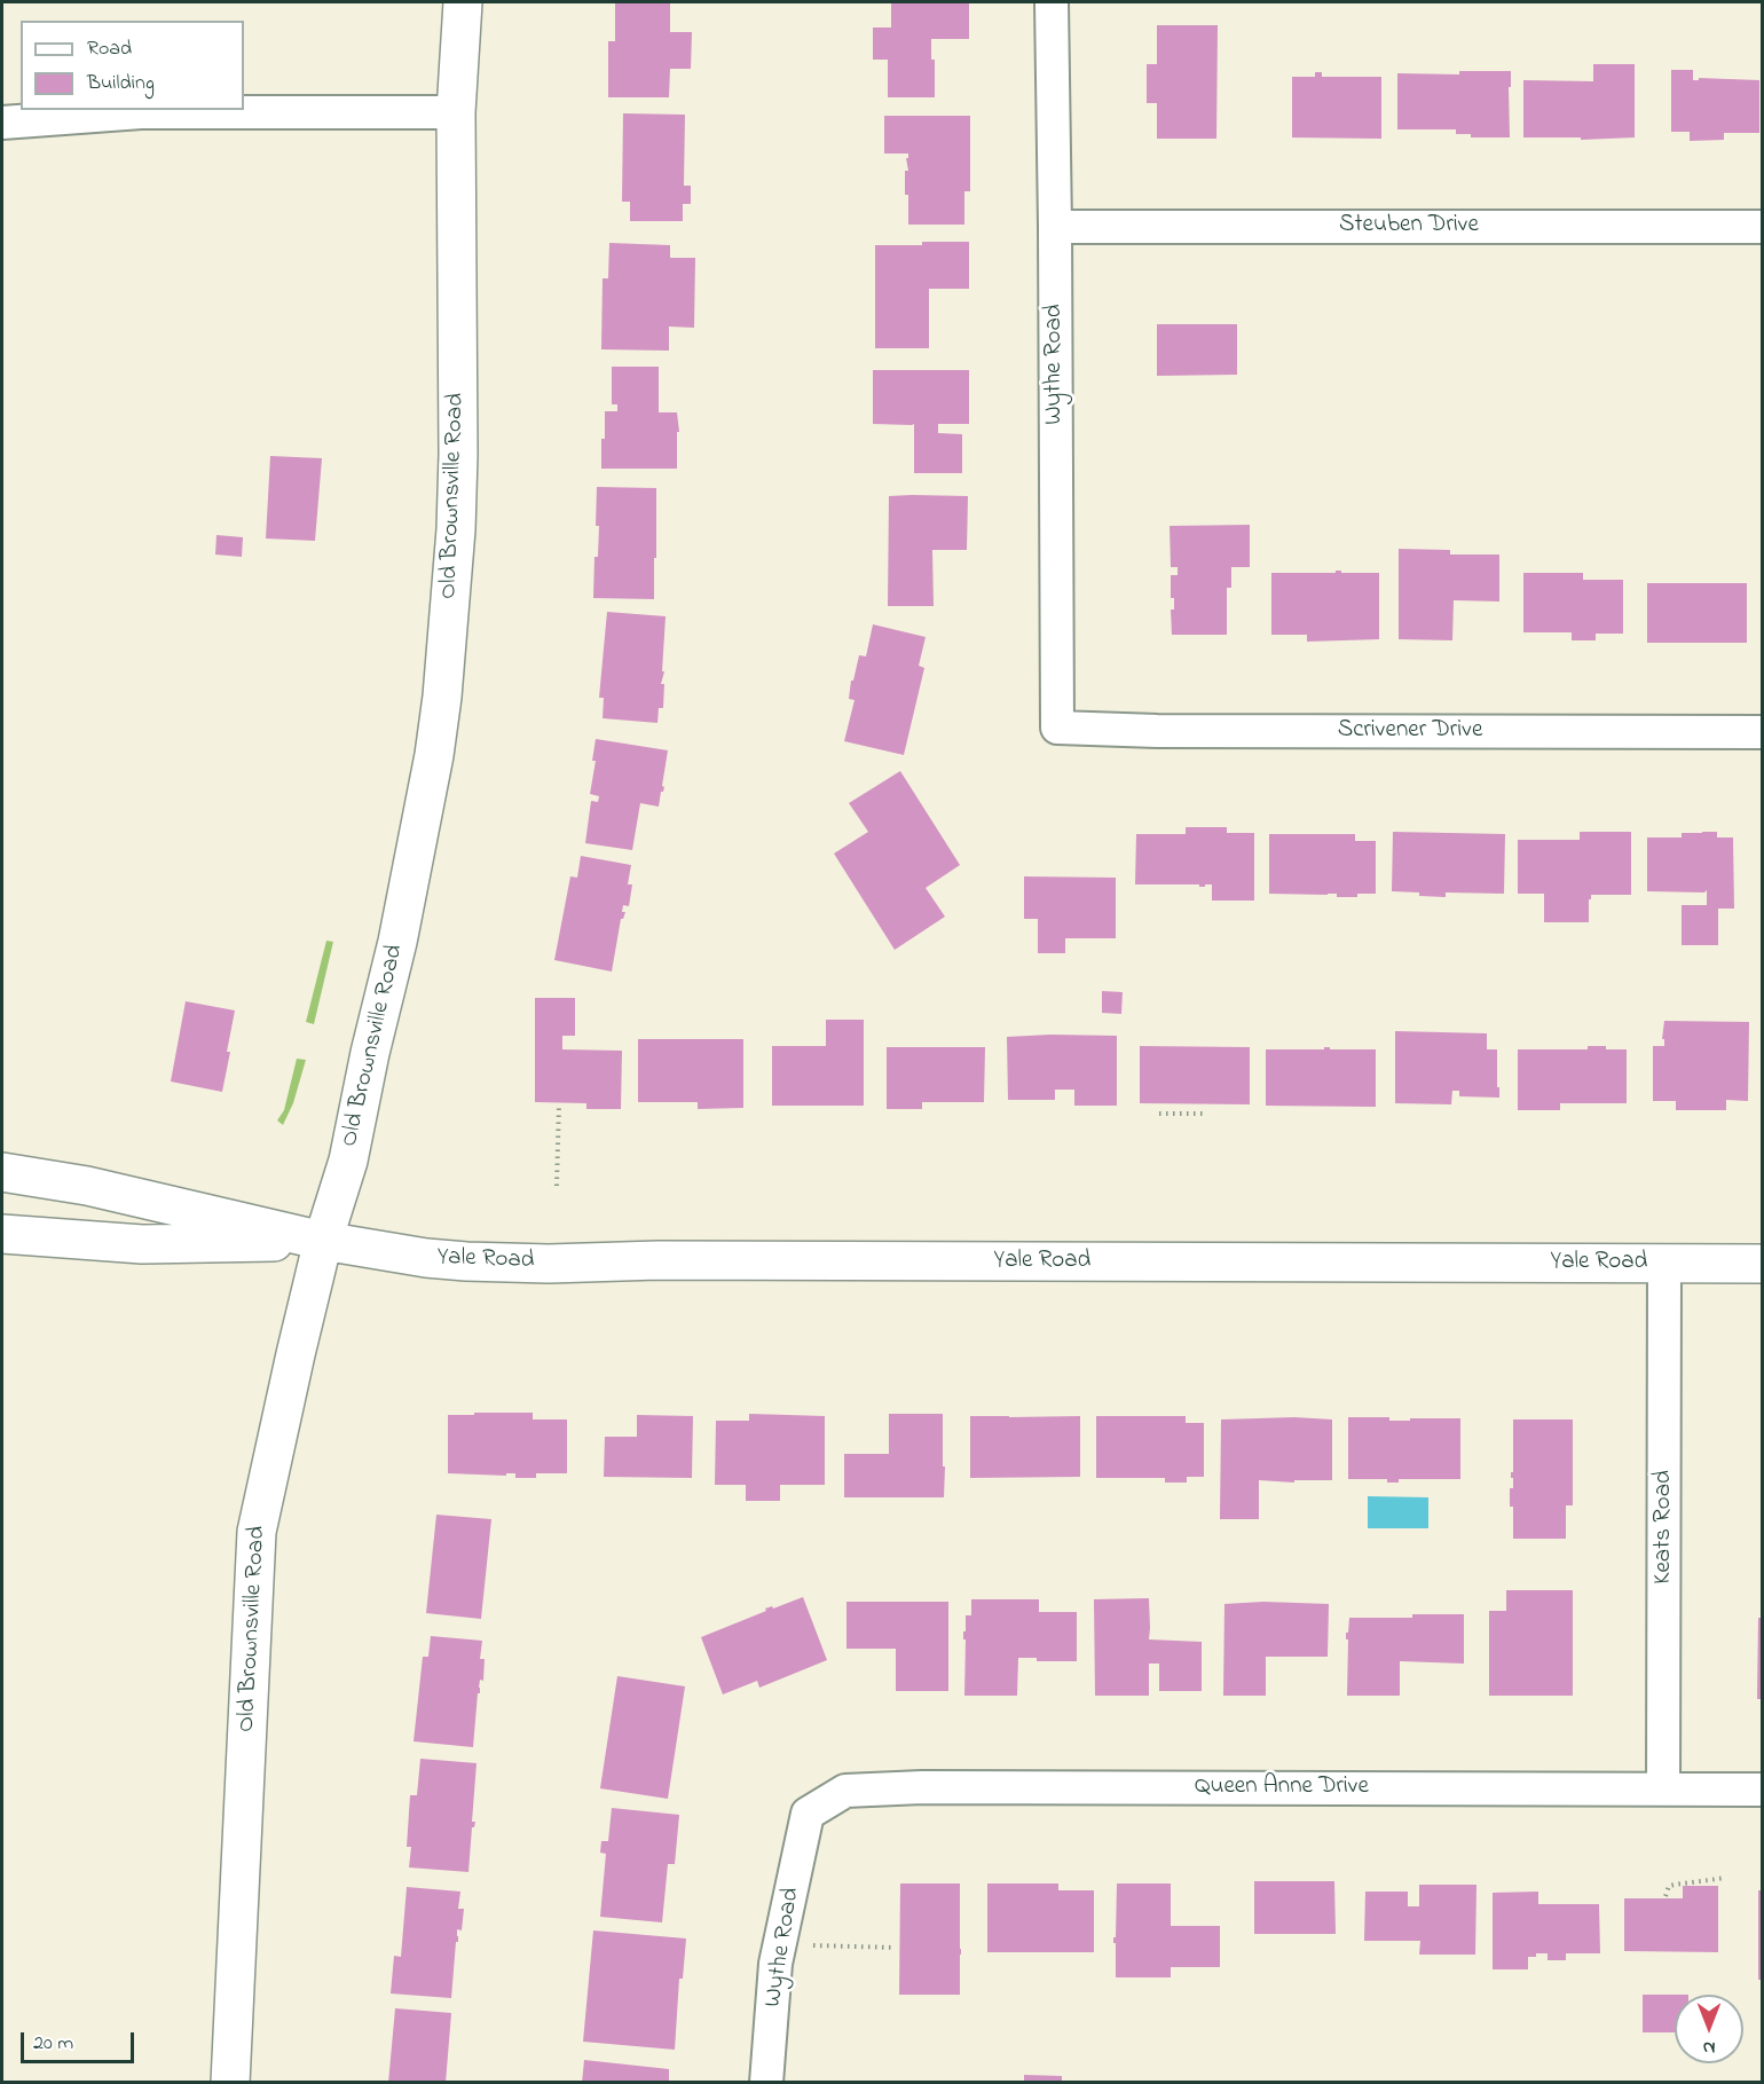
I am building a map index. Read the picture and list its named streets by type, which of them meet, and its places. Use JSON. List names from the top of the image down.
{
  "streets": {
    "main road": ["Old Brownsville Road", "Yale Road"],
    "street": [
      "Steuben Drive",
      "Wythe Road",
      "Scrivener Drive",
      "Keats Road",
      "Queen Anne Drive"
    ]
  },
  "crossings": [
    ["Steuben Drive", "Wythe Road"],
    ["Wythe Road", "Scrivener Drive"],
    ["Wythe Road", "Queen Anne Drive"],
    ["Old Brownsville Road", "Yale Road"],
    ["Yale Road", "Keats Road"],
    ["Keats Road", "Queen Anne Drive"]
  ],
  "legend": ["Road", "Building"],
  "scale_bar": "20 m",
  "north": "bottom"
}
